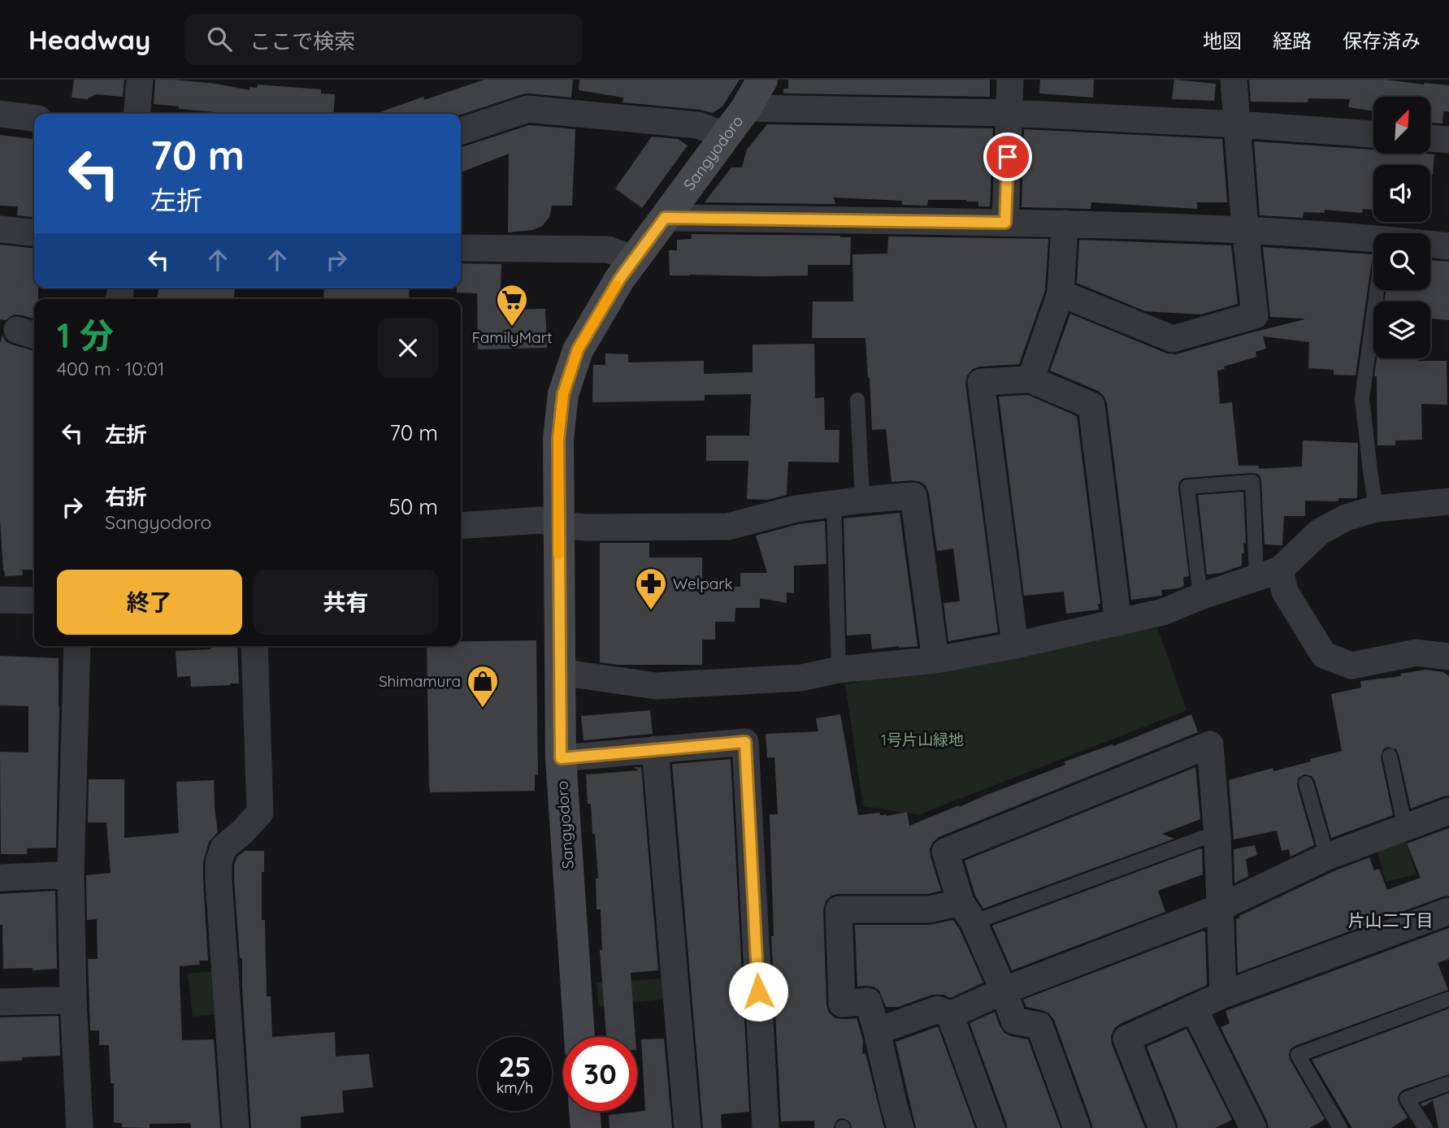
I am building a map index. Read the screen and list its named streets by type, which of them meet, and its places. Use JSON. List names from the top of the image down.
{
  "streets": {
    "street": ["Sangyodoro"]
  },
  "districts": ["片山二丁目"],
  "parks": ["1号片山緑地"],
  "places": {
    "supermarket": ["FamilyMart"],
    "pharmacy": ["Welpark"],
    "shop": ["Shimamura"]
  },
  "north": "top right",
  "page": {
    "header": "Headway",
    "search": "ここで検索",
    "nav": ["地図", "経路", "保存済み"],
    "turn": ["70 m", "左折"],
    "heading": ["1 分", "400 m · 10:01"],
    "list": [
      {
        "name": "左折",
        "value": "70 m"
      },
      {
        "name": "右折",
        "note": "Sangyodoro",
        "value": "50 m"
      }
    ],
    "buttons": ["終了", "共有"],
    "speed": "25 km/h",
    "limit": "30"
  }
}
